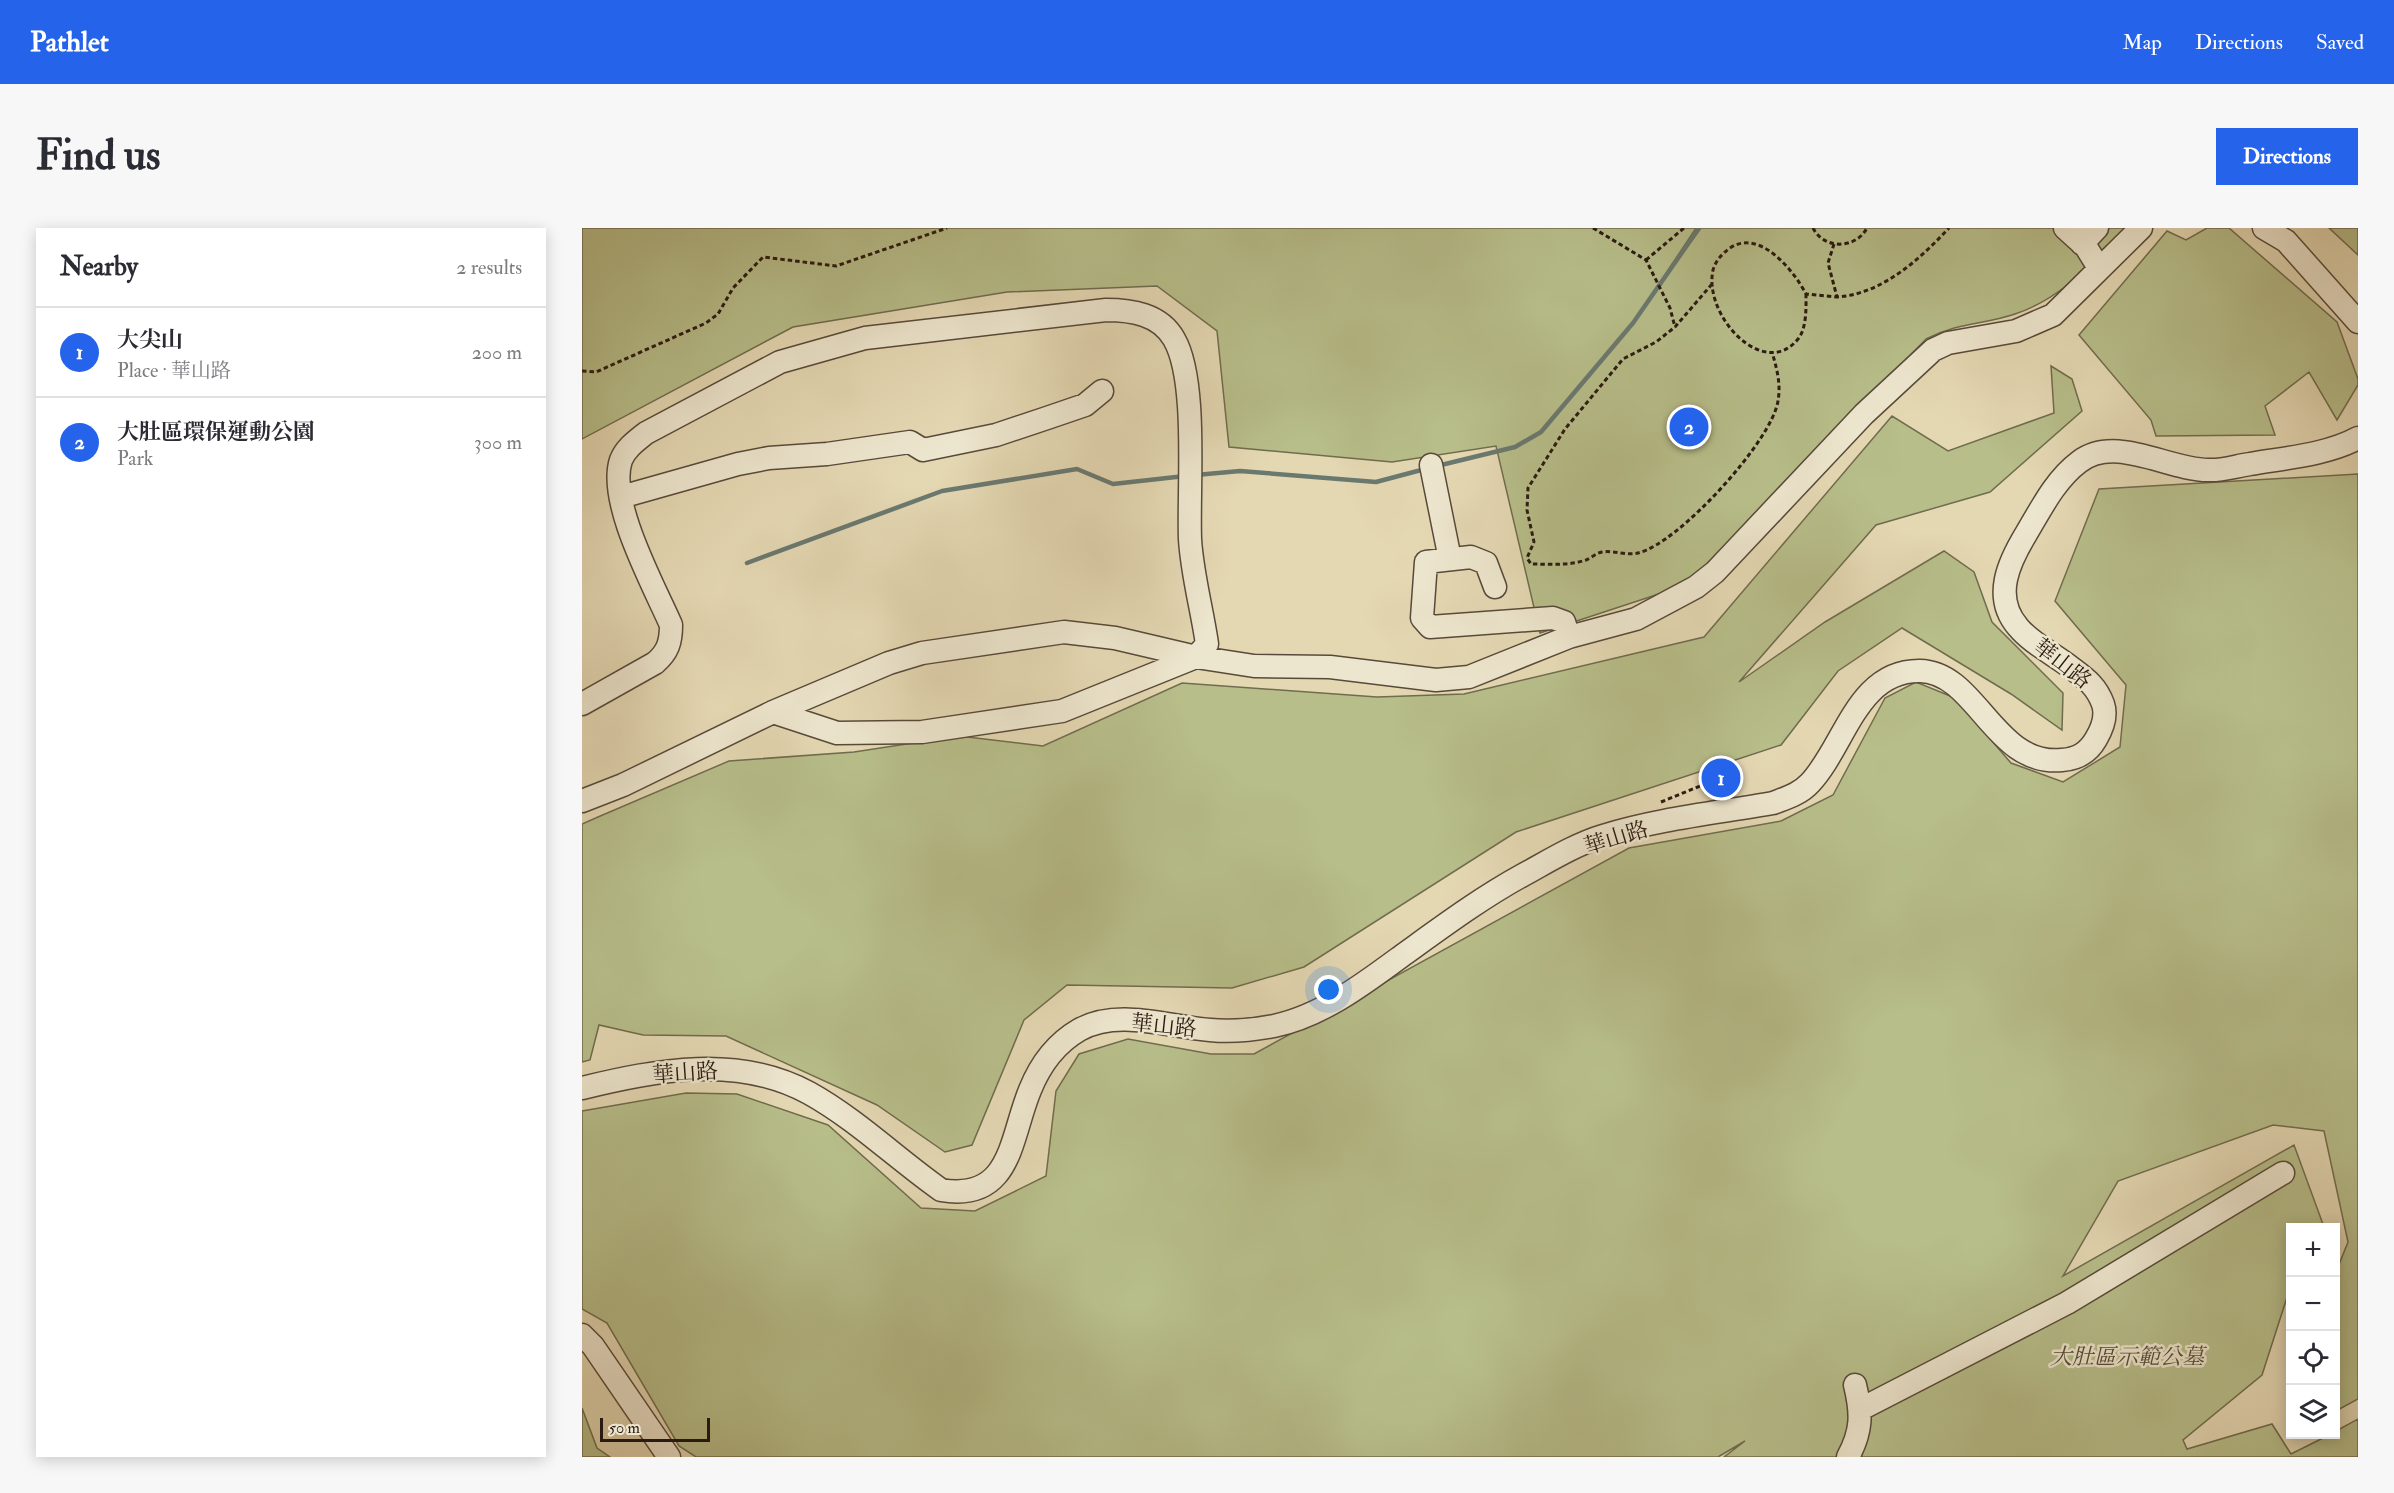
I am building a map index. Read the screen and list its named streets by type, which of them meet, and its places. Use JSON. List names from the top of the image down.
{
  "streets": {
    "street": ["華山路"]
  },
  "parks": ["大肚區示範公墓"],
  "scale_bar": "50 m",
  "page": {
    "header": "Pathlet",
    "nav": ["Map", "Directions", "Saved"],
    "buttons": "Directions",
    "title": "Find us",
    "heading": ["Nearby", "2 results"],
    "list": [
      {
        "mark": "1",
        "name": "大尖山",
        "note": "Place · 華山路",
        "value": "200 m"
      },
      {
        "mark": "2",
        "name": "大肚區環保運動公園",
        "note": "Park",
        "value": "300 m"
      }
    ],
    "pins": ["2", "1"],
    "map_buttons": ["+", "−"],
    "scale": "50 m"
  }
}
